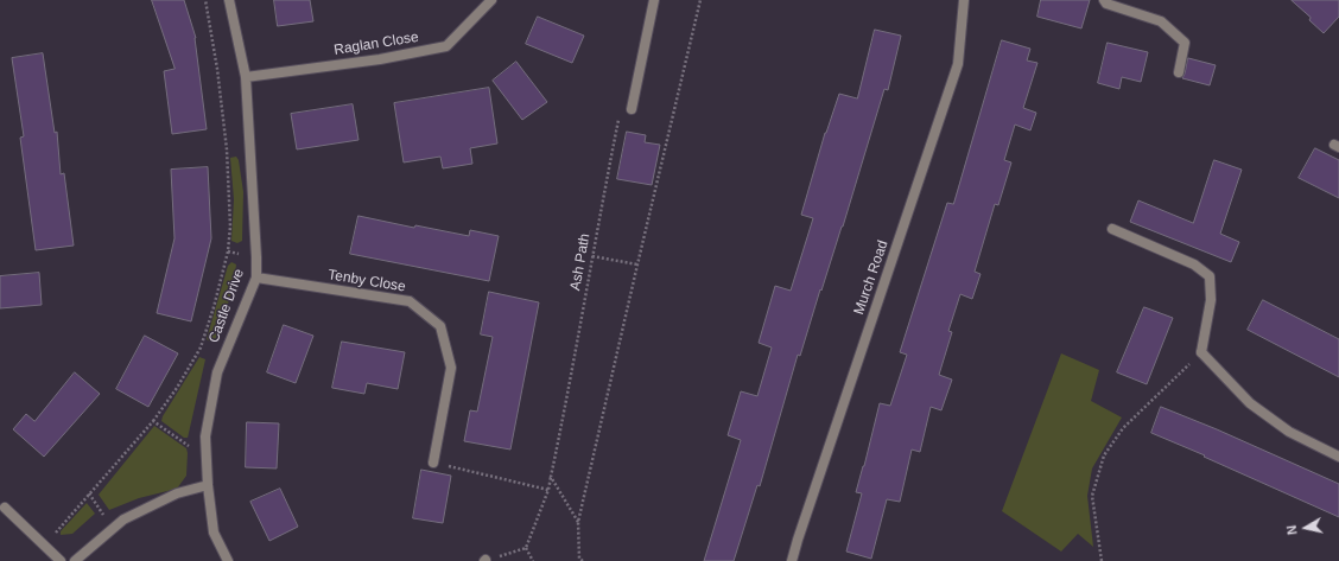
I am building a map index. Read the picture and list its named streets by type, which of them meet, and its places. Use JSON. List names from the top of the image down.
{
  "streets": {
    "street": [
      "Raglan Close",
      "Murch Road",
      "Tenby Close",
      "Castle Drive"
    ],
    "path": ["Ash Path"]
  },
  "crossings": [
    ["Raglan Close", "Castle Drive"],
    ["Tenby Close", "Castle Drive"]
  ],
  "north": "left"
}
